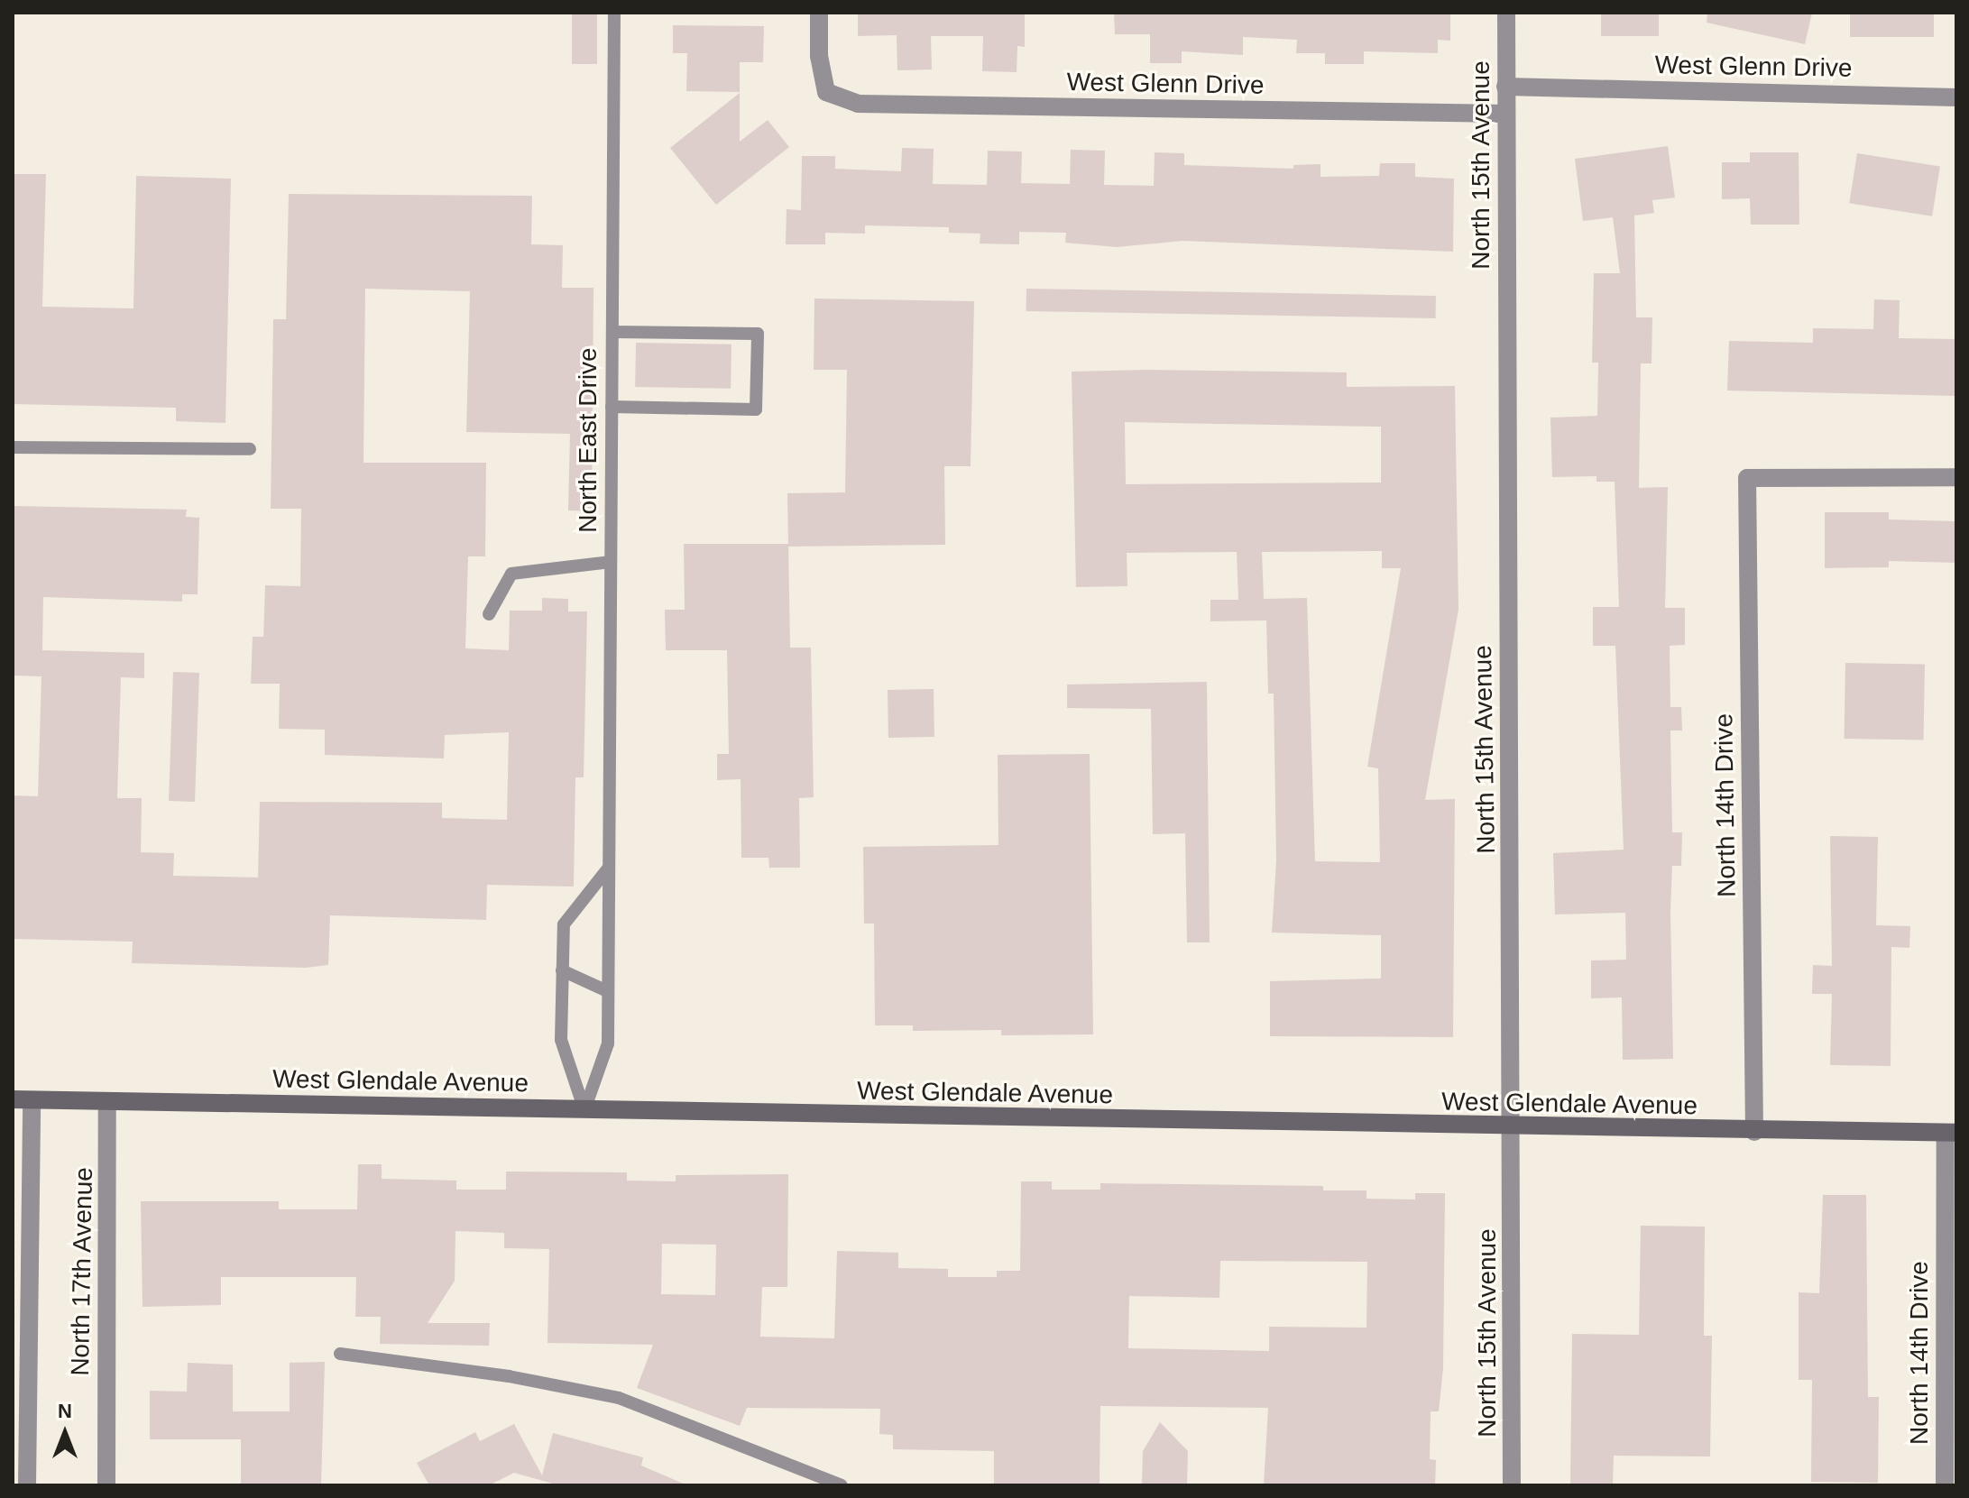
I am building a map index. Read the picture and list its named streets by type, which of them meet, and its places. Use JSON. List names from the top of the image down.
{
  "streets": {
    "main road": ["West Glendale Avenue"],
    "street": [
      "West Glenn Drive",
      "North 15th Avenue",
      "North 14th Drive",
      "North 17th Avenue"
    ],
    "lane": ["North East Drive"]
  },
  "crossings": [
    ["West Glenn Drive", "North 15th Avenue"],
    ["North 15th Avenue", "West Glendale Avenue"],
    ["North East Drive", "West Glendale Avenue"],
    ["North 14th Drive", "West Glendale Avenue"],
    ["West Glendale Avenue", "North 17th Avenue"]
  ],
  "north": "top"
}
